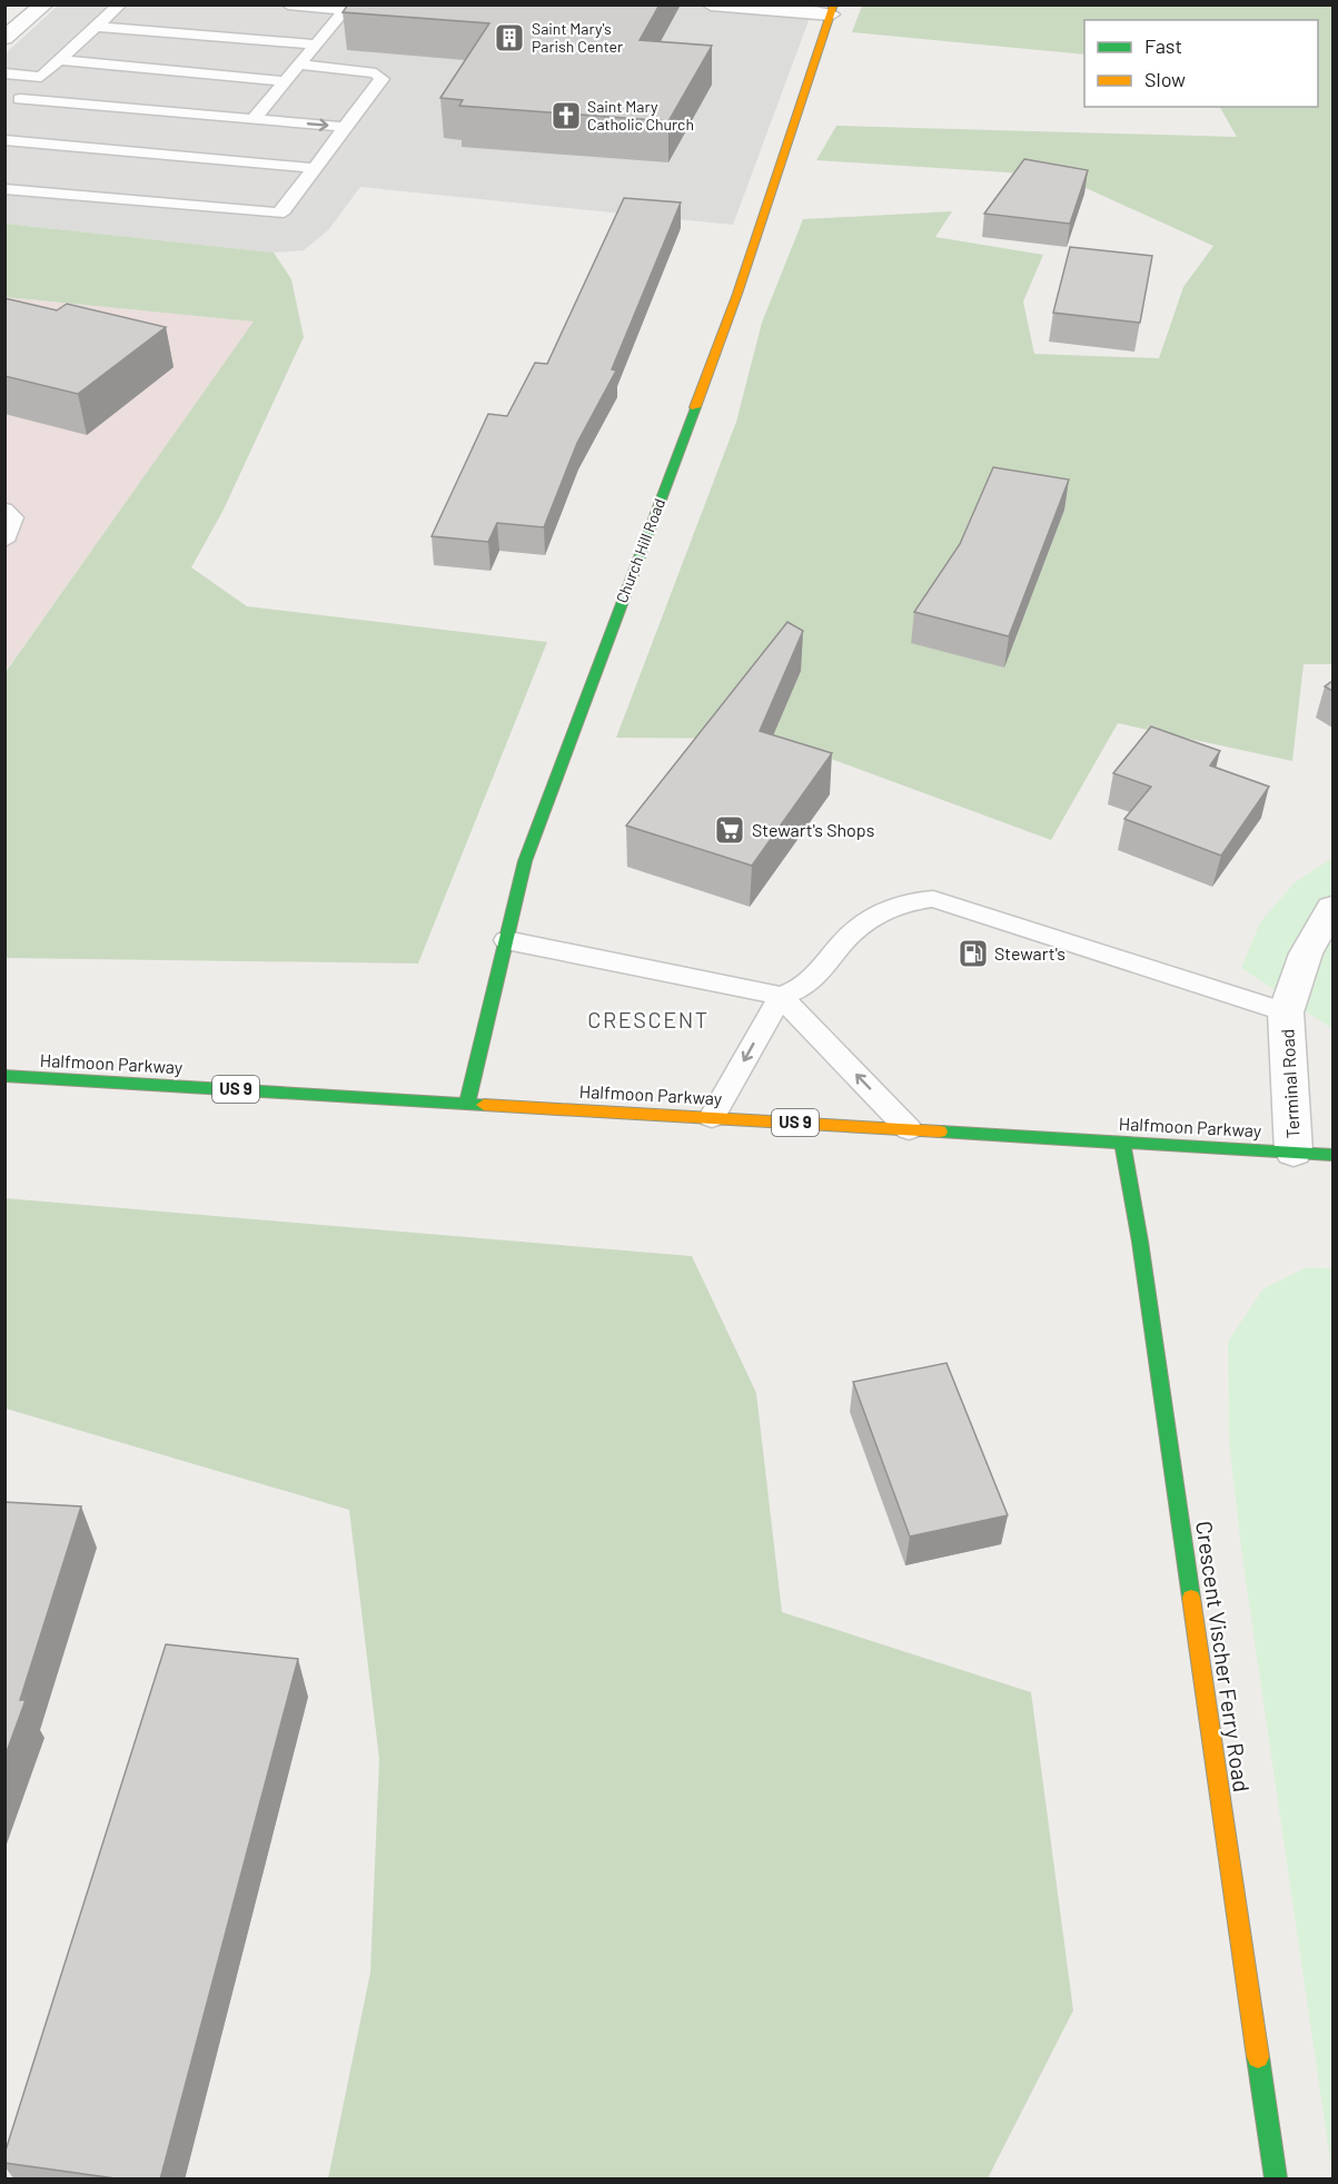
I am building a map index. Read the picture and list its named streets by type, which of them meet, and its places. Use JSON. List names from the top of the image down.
{
  "streets": {
    "street": [
      "Church Hill Road",
      "Halfmoon Parkway",
      "Terminal Road",
      "US 9",
      "Crescent Vischer Ferry Road"
    ]
  },
  "crossings": [
    ["Church Hill Road", "Halfmoon Parkway"],
    ["Halfmoon Parkway", "Terminal Road"],
    ["Halfmoon Parkway", "US 9"],
    ["Halfmoon Parkway", "Crescent Vischer Ferry Road"],
    ["Terminal Road", "US 9"]
  ],
  "districts": ["CRESCENT"],
  "places": {
    "building": ["Saint Mary's Parish Center"],
    "church": ["Saint Mary Catholic Church"],
    "supermarket": ["Stewart's Shops"],
    "fuel station": ["Stewart's"]
  },
  "legend": ["Fast", "Slow"]
}
